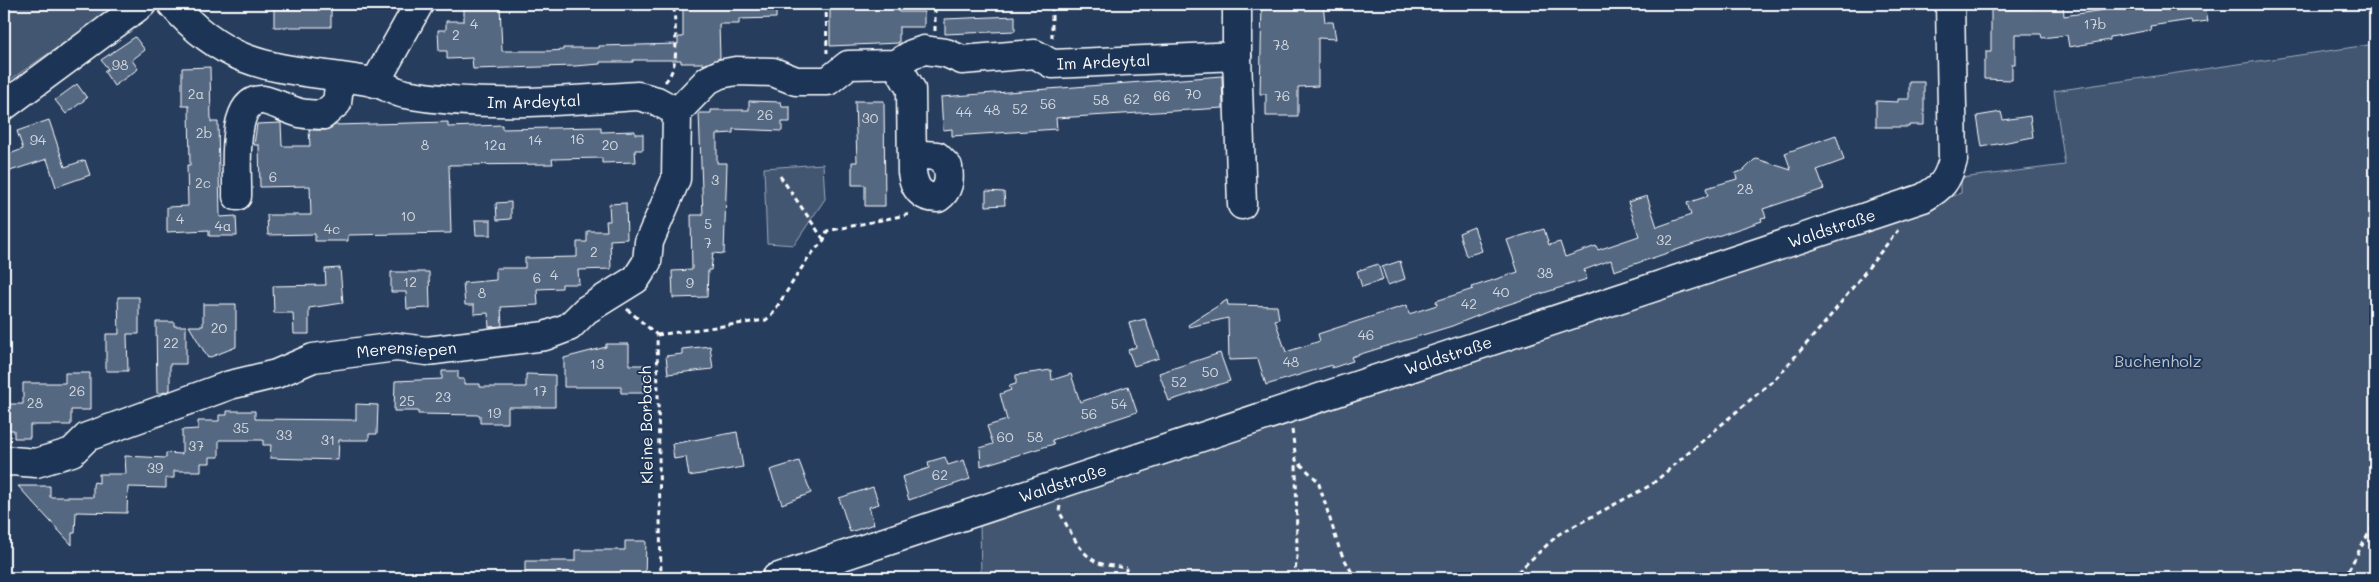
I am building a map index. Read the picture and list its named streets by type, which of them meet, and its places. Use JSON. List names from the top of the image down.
{
  "streets": {
    "street": ["Im Ardeytal", "Waldstraße", "Merensiepen"],
    "path": ["Kleine Borbach"]
  },
  "crossings": [
    ["Im Ardeytal", "Merensiepen"]
  ],
  "parks": ["Buchenholz"],
  "house_numbers": [
    "4",
    "17b",
    "2",
    "78",
    "98",
    "2a",
    "70",
    "66",
    "76",
    "62",
    "58",
    "56",
    "52",
    "48",
    "44",
    "26",
    "30",
    "2b",
    "16",
    "94",
    "14",
    "8",
    "12a",
    "20",
    "6",
    "3",
    "2c",
    "28",
    "10",
    "4",
    "5",
    "4a",
    "4c",
    "32",
    "7",
    "2",
    "38",
    "4",
    "6",
    "12",
    "9",
    "40",
    "8",
    "42",
    "20",
    "46",
    "22",
    "48",
    "13",
    "50",
    "52",
    "26",
    "17",
    "23",
    "25",
    "28",
    "54",
    "19",
    "56",
    "35",
    "33",
    "60",
    "58",
    "31",
    "37",
    "39",
    "62"
  ]
}
